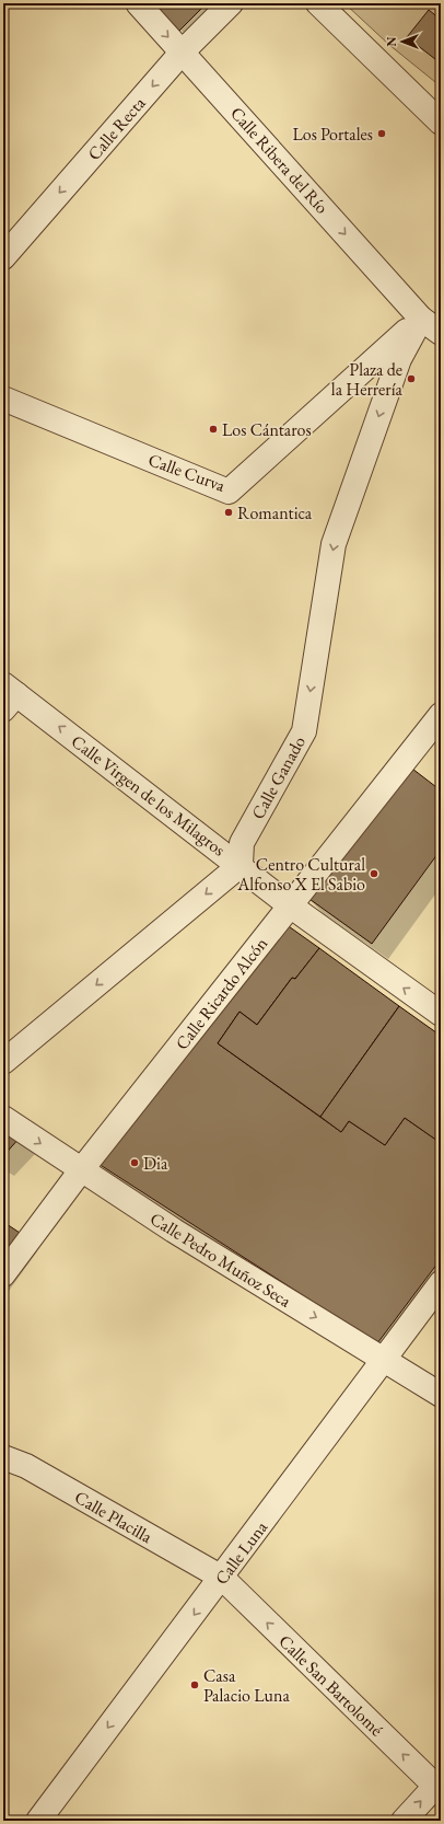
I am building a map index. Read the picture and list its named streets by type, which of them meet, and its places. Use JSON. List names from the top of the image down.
{
  "streets": {
    "street": [
      "Calle Recta",
      "Calle Ribera del Río",
      "Calle Curva",
      "Calle Ganado",
      "Calle Virgen de los Milagros",
      "Calle Ricardo Alcón",
      "Calle Pedro Muñoz Seca",
      "Calle Placilla",
      "Calle Luna",
      "Calle San Bartolomé"
    ]
  },
  "crossings": [
    ["Calle Recta", "Calle Ribera del Río"],
    ["Calle Ribera del Río", "Calle Curva"],
    ["Calle Ribera del Río", "Calle Ganado"],
    ["Calle Curva", "Calle Ganado"],
    ["Calle Ganado", "Calle Virgen de los Milagros"],
    ["Calle Virgen de los Milagros", "Calle Ricardo Alcón"],
    ["Calle Ricardo Alcón", "Calle Pedro Muñoz Seca"],
    ["Calle Pedro Muñoz Seca", "Calle Luna"],
    ["Calle Placilla", "Calle Luna"],
    ["Calle Placilla", "Calle San Bartolomé"],
    ["Calle Luna", "Calle San Bartolomé"]
  ],
  "one_way": [
    "Calle Recta",
    "Calle Ganado",
    "Calle Virgen de los Milagros",
    "Calle Pedro Muñoz Seca",
    "Calle Luna",
    "Calle San Bartolomé"
  ],
  "places": [
    "Los Portales",
    "Plaza de la Herrería",
    "Los Cántaros",
    "Romantica",
    "Centro Cultural Alfonso X El Sabio",
    "Dia",
    "Casa Palacio Luna"
  ],
  "north": "left"
}
